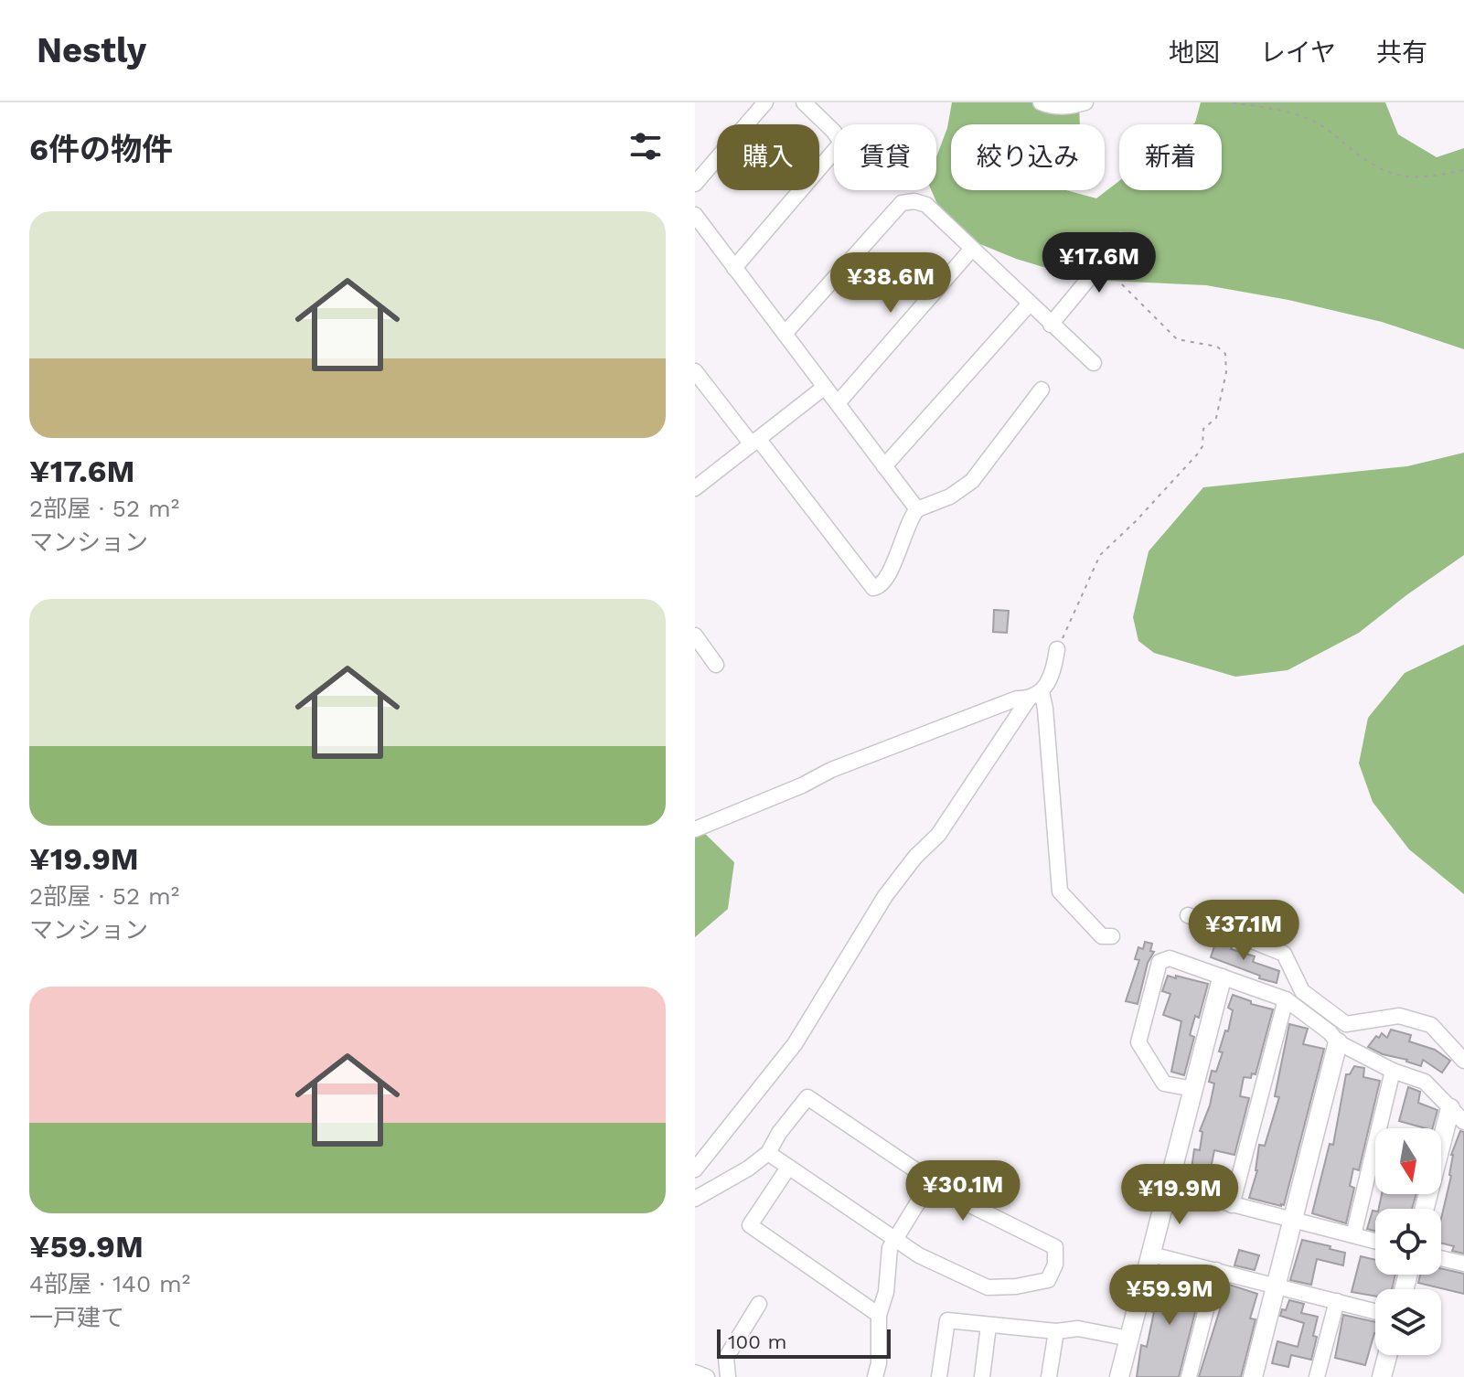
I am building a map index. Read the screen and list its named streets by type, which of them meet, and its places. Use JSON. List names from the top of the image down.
{
  "scale_bar": "100 m",
  "north": "bottom",
  "page": {
    "header": "Nestly",
    "nav": ["地図", "レイヤ", "共有"],
    "heading": "6件の物件",
    "chip": [
      "購入",
      "賃貸",
      "絞り込み",
      "新着"
    ],
    "list": [
      {
        "name": "¥17.6M",
        "note": "2部屋 · 52 m² · マンション"
      },
      {
        "name": "¥19.9M",
        "note": "2部屋 · 52 m² · マンション"
      },
      {
        "name": "¥59.9M",
        "note": "4部屋 · 140 m² · 一戸建て"
      }
    ],
    "price": [
      "¥17.6M",
      "¥38.6M",
      "¥37.1M",
      "¥30.1M",
      "¥19.9M",
      "¥59.9M"
    ],
    "scale": "100 m"
  }
}
